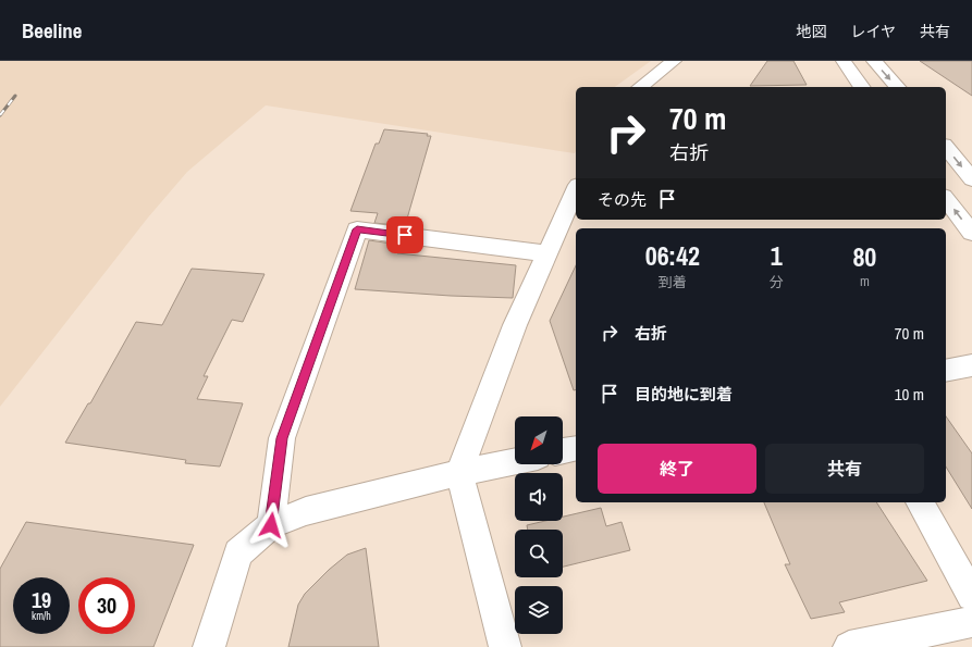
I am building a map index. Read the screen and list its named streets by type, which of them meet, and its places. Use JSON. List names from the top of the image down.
{
  "north": "bottom left",
  "page": {
    "header": "Beeline",
    "nav": ["地図", "レイヤ", "共有"],
    "turn": ["70 m", "右折"],
    "then": "その先",
    "eta": [
      "06:42",
      "到着",
      "1",
      "分",
      "80",
      "m"
    ],
    "list": [
      {
        "name": "右折",
        "value": "70 m"
      },
      {
        "name": "目的地に到着",
        "value": "10 m"
      }
    ],
    "buttons": ["終了", "共有"],
    "speed": "19 km/h",
    "limit": "30"
  }
}
